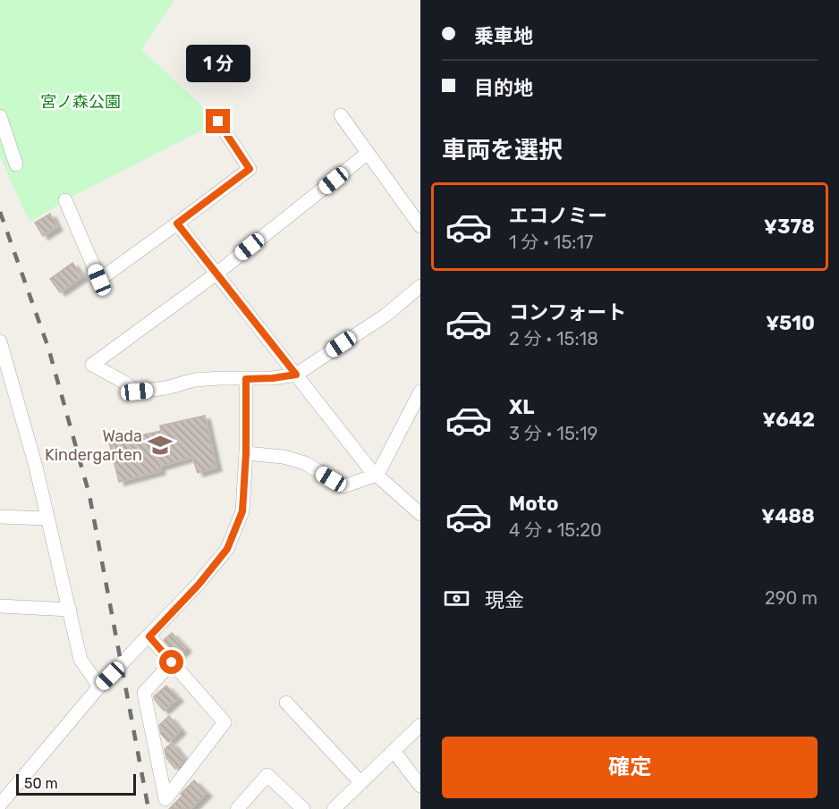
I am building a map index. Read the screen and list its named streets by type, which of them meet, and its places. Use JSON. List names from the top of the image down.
{
  "parks": ["宮ノ森公園"],
  "places": {
    "school or university": ["Wada Kindergarten"]
  },
  "scale_bar": "50 m",
  "page": {
    "banner": ["乗車地", "目的地"],
    "bubble": "1 分",
    "heading": "車両を選択",
    "list": [
      {
        "name": "エコノミー",
        "note": "1 分 · 15:17",
        "value": "¥378"
      },
      {
        "name": "コンフォート",
        "note": "2 分 · 15:18",
        "value": "¥510"
      },
      {
        "name": "XL",
        "note": "3 分 · 15:19",
        "value": "¥642"
      },
      {
        "name": "Moto",
        "note": "4 分 · 15:20",
        "value": "¥488"
      }
    ],
    "pay": ["現金", "290 m"],
    "buttons": "確定",
    "scale": "50 m"
  }
}
